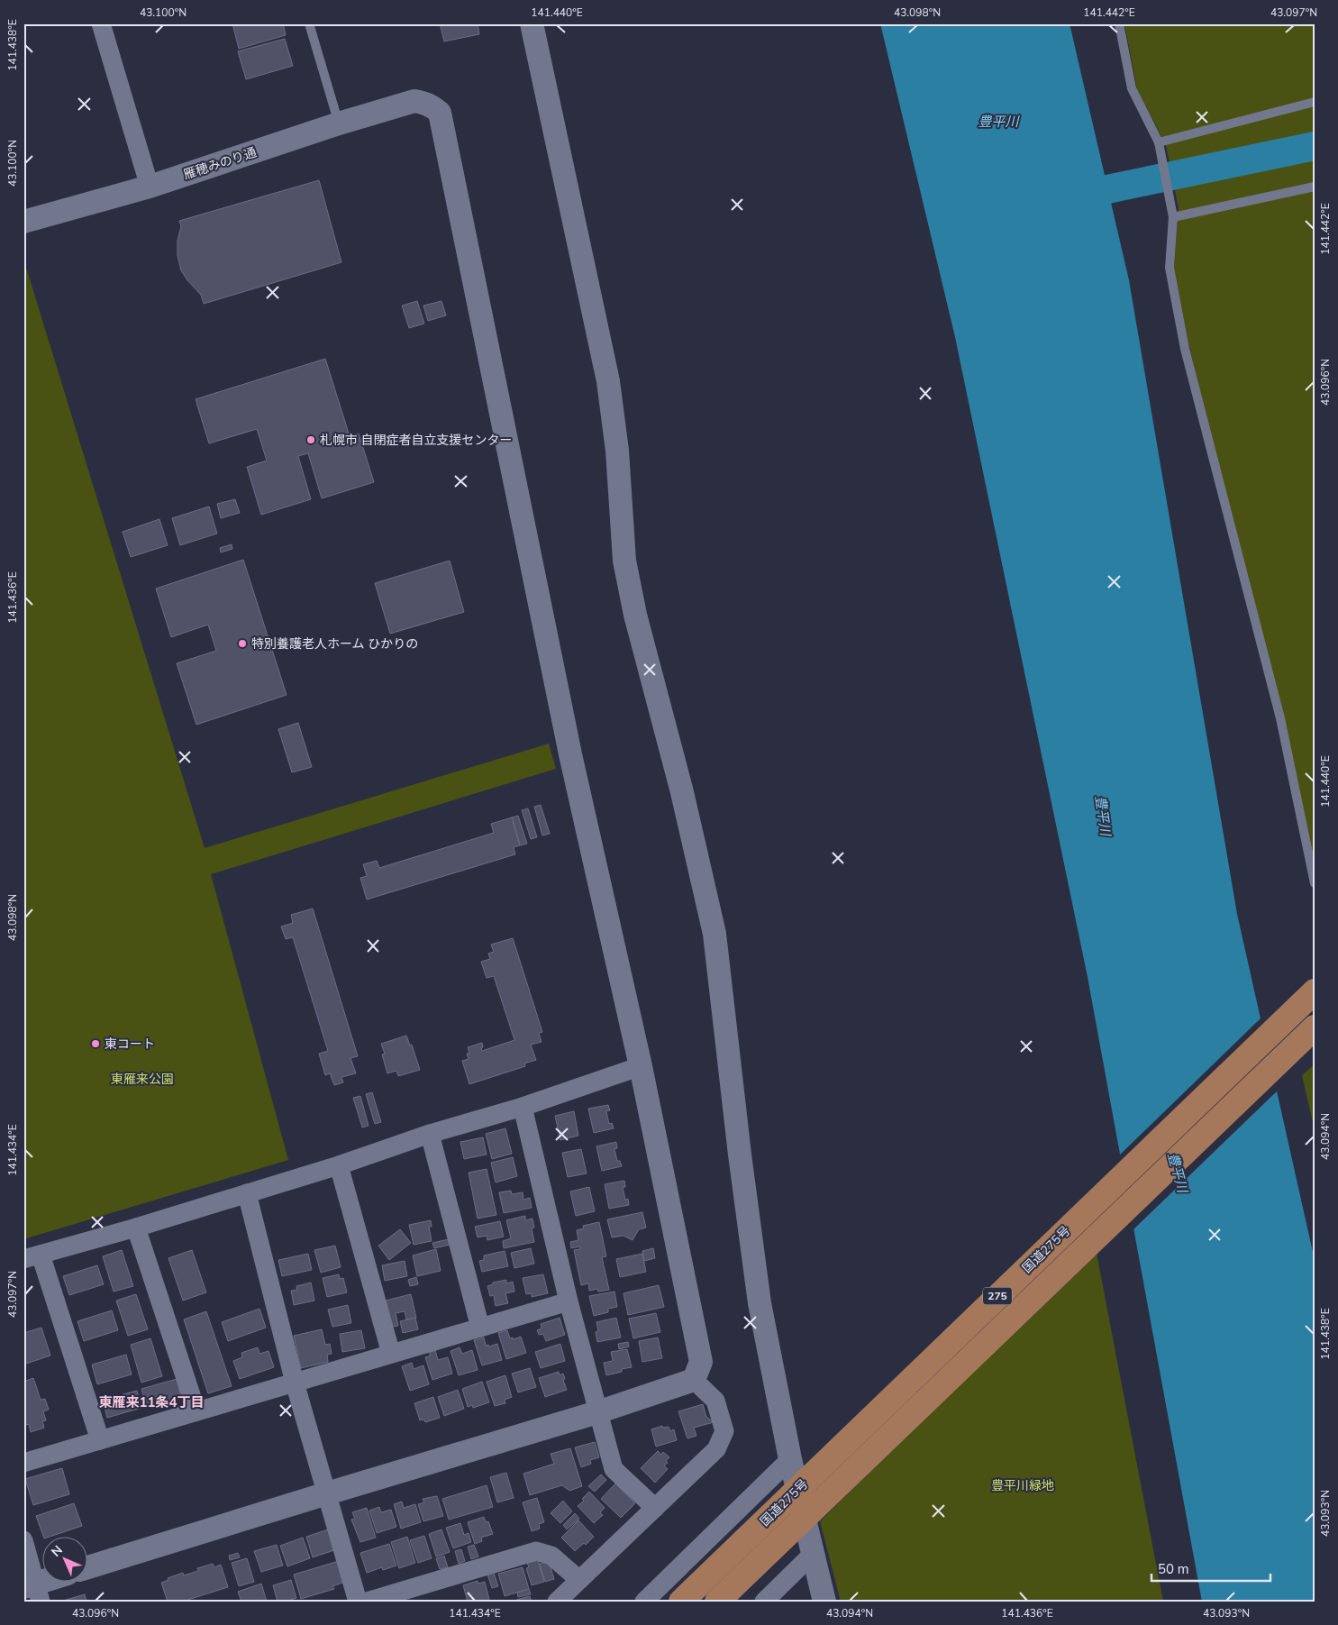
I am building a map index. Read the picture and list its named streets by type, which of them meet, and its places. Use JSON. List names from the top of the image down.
{
  "streets": {
    "highway": ["国道275号", "275"],
    "street": ["雁穂みのり通"]
  },
  "districts": ["東雁来11条4丁目"],
  "water": ["豊平川"],
  "parks": ["東雁来公園", "豊平川緑地"],
  "places": ["札幌市 自閉症者自立支援センター", "特別養護老人ホーム ひかりの", "東コート"],
  "scale_bar": "50 m",
  "north": "top left",
  "coordinates": [
    "43.100°N",
    "141.440°E",
    "43.098°N",
    "141.442°E",
    "43.097°N",
    "141.438°E",
    "43.096°N",
    "141.436°E",
    "43.094°N",
    "141.434°E",
    "43.093°N"
  ]
}
